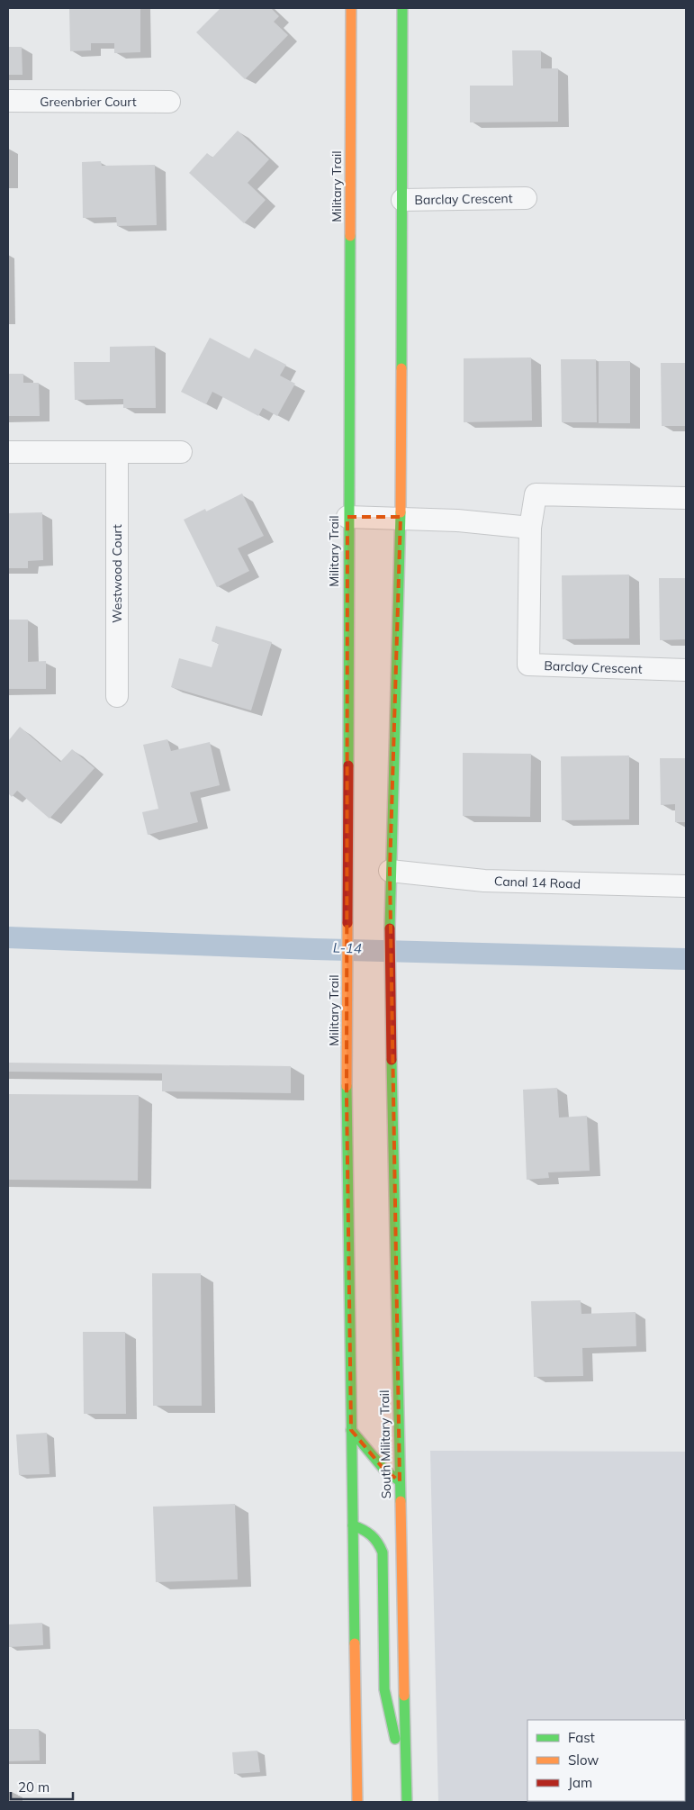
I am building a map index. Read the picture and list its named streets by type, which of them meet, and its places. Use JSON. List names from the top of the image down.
{
  "streets": {
    "main road": ["Military Trail", "South Military Trail"],
    "street": [
      "Greenbrier Court",
      "Barclay Crescent",
      "Westwood Court",
      "Canal 14 Road"
    ]
  },
  "crossings": [
    ["Canal 14 Road", "South Military Trail"]
  ],
  "water": ["L-14"],
  "legend": ["Fast", "Slow", "Jam"],
  "scale_bar": "20 m"
}
